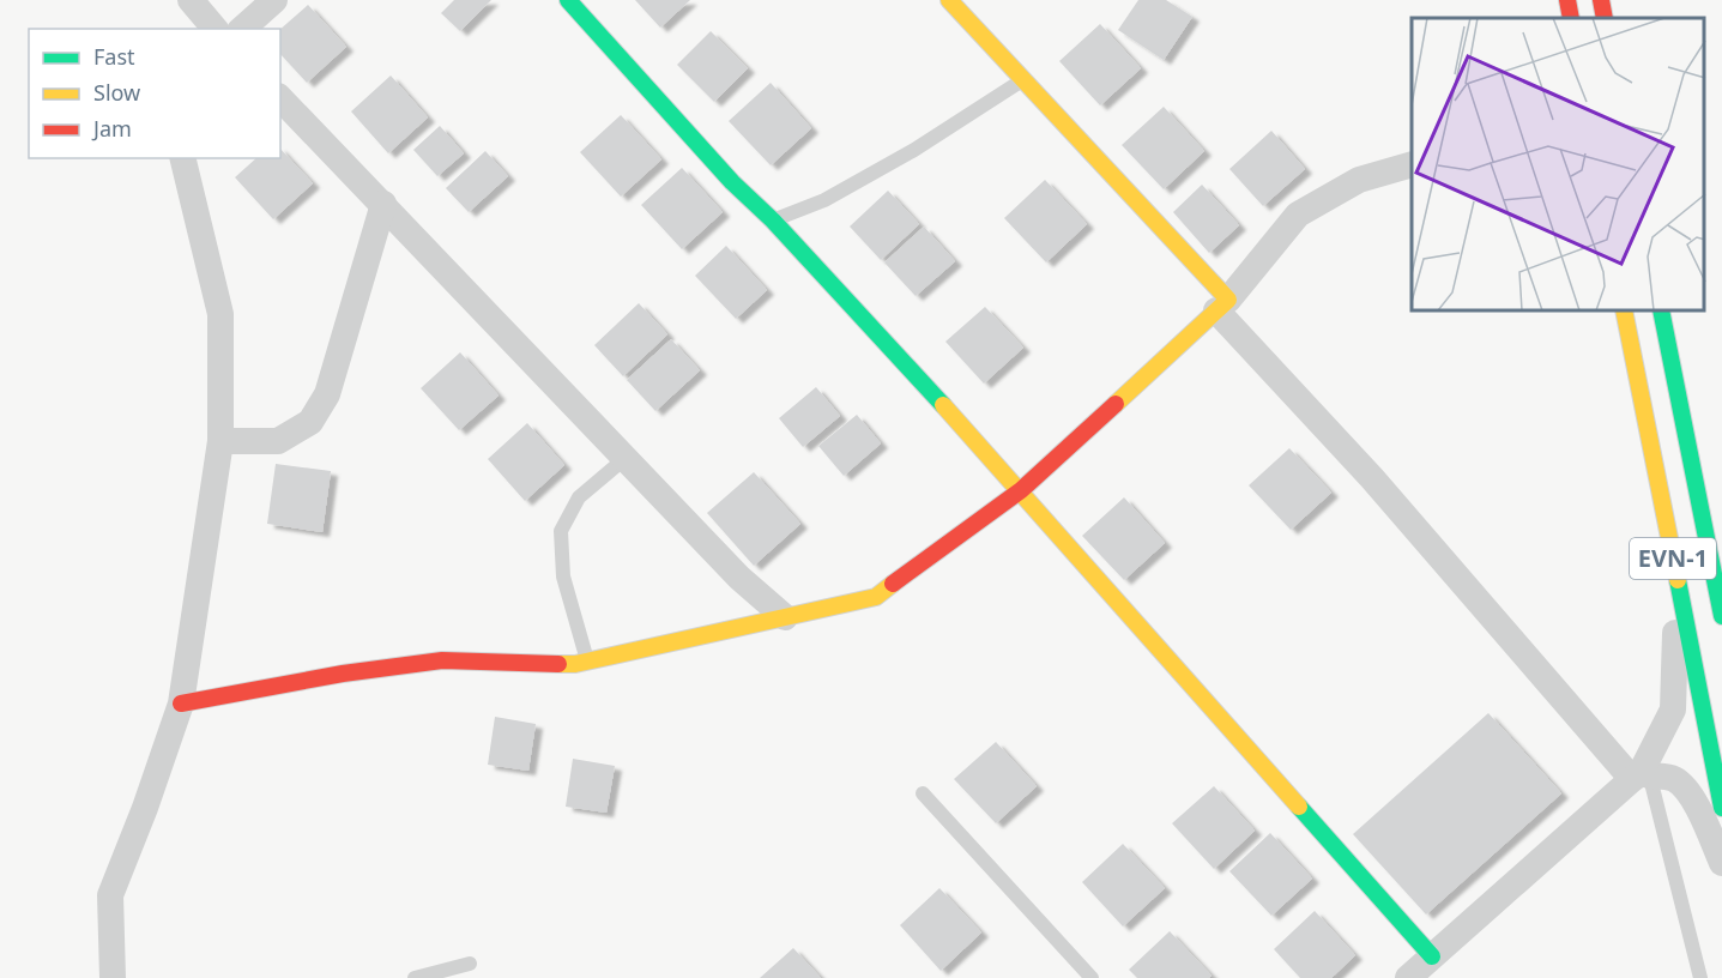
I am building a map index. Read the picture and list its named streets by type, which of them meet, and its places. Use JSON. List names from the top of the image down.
{
  "streets": {
    "main road": ["EVN-1"]
  },
  "legend": ["Fast", "Slow", "Jam"]
}
